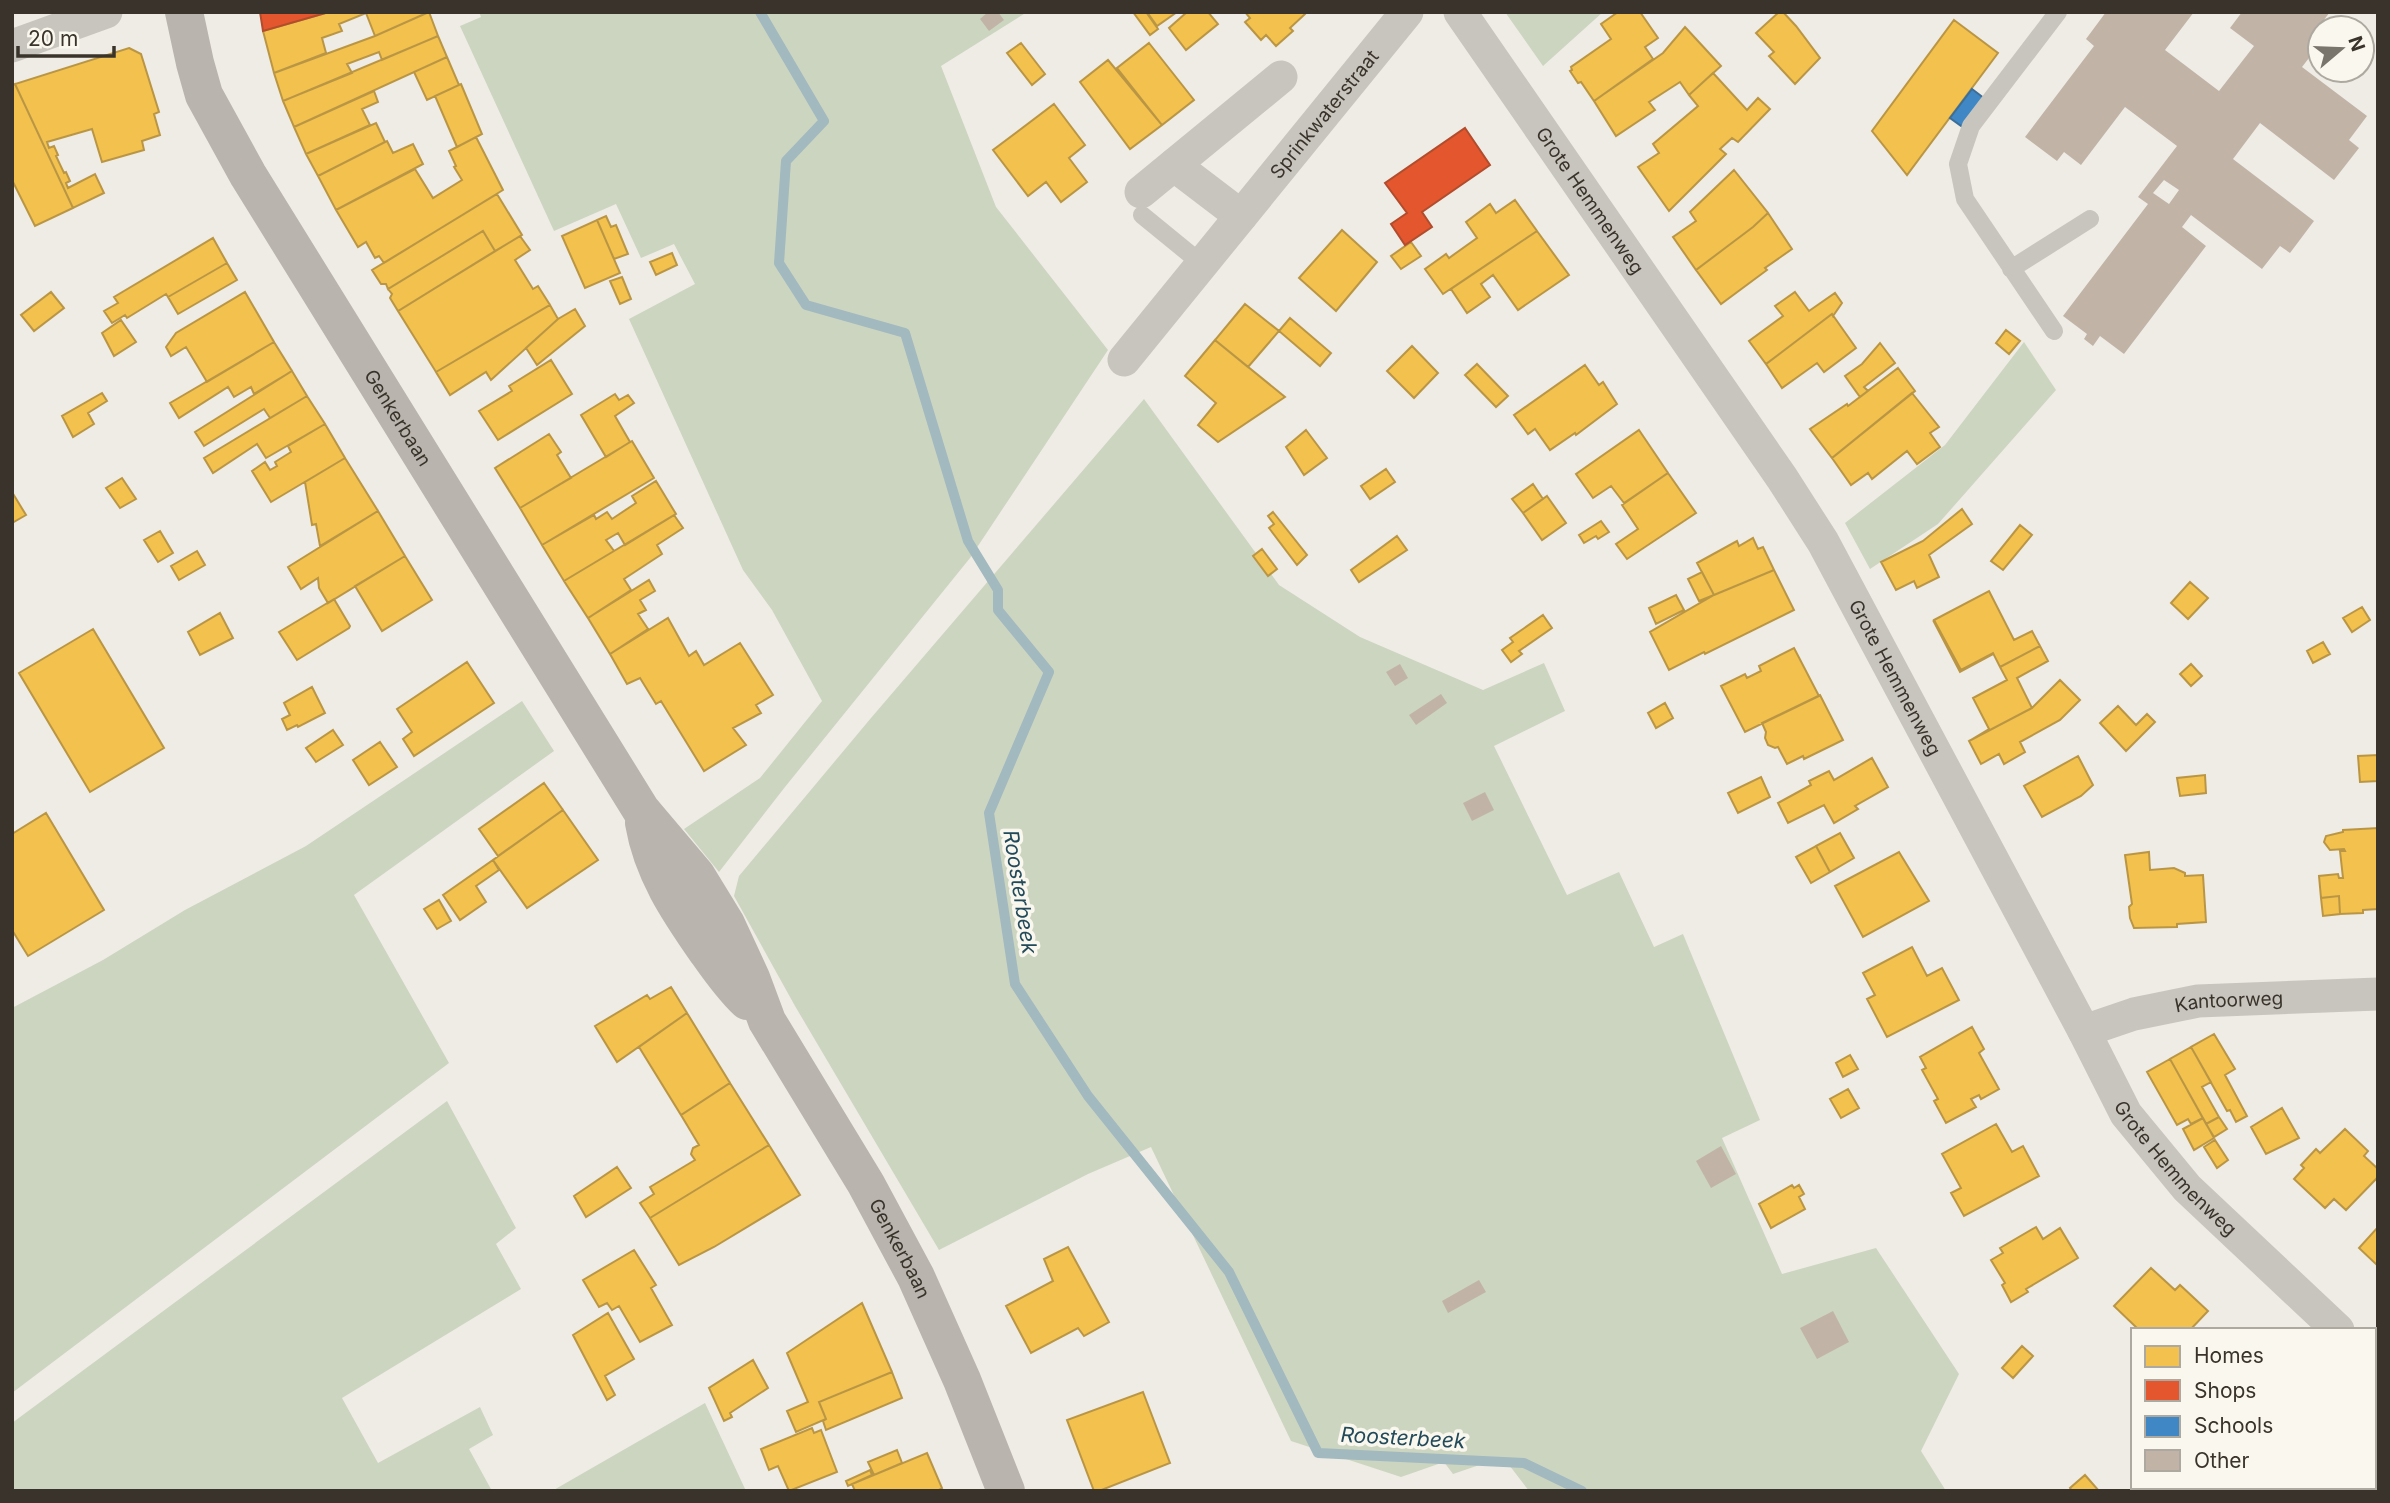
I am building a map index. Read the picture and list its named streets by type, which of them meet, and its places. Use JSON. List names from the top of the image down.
{
  "streets": {
    "street": [
      "Sprinkwaterstraat",
      "Grote Hemmenweg",
      "Genkerbaan",
      "Kantoorweg"
    ]
  },
  "crossings": [
    ["Grote Hemmenweg", "Kantoorweg"]
  ],
  "water": ["Roosterbeek"],
  "legend": [
    "Homes",
    "Shops",
    "Schools",
    "Other"
  ],
  "scale_bar": "20 m",
  "north": "right"
}
